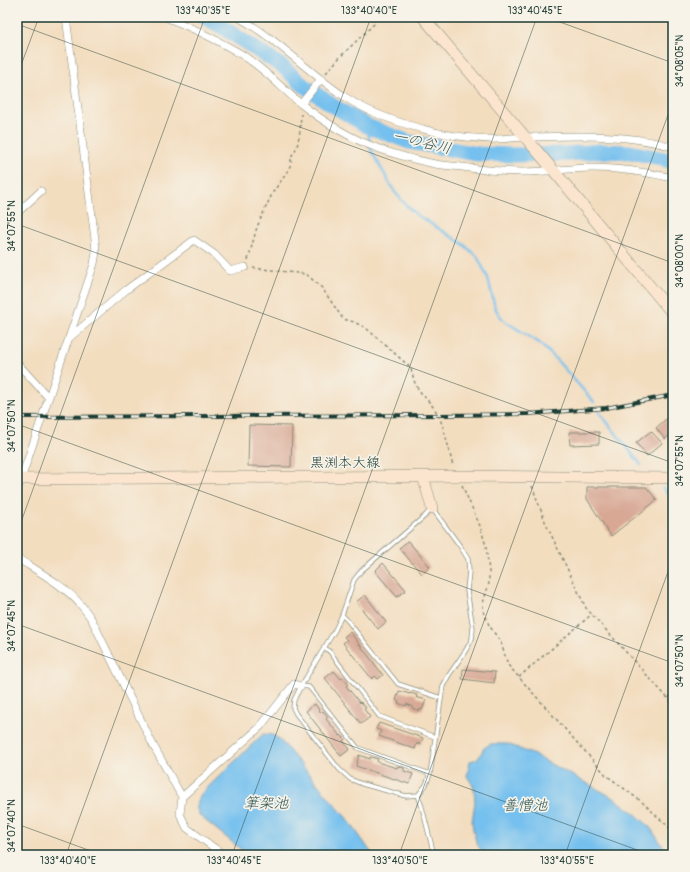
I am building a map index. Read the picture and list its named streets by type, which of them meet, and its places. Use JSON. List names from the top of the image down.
{
  "streets": {
    "main road": ["黒渕本大線"]
  },
  "water": ["一の谷川", "筆架池", "善憎池"],
  "coordinates": [
    "133°40'35\"E",
    "133°40'40\"E",
    "133°40'45\"E",
    "34°08'05\"N",
    "34°07'55\"N",
    "34°08'00\"N",
    "34°07'50\"N",
    "34°07'45\"N",
    "34°07'40\"N",
    "133°40'50\"E",
    "133°40'55\"E"
  ]
}
